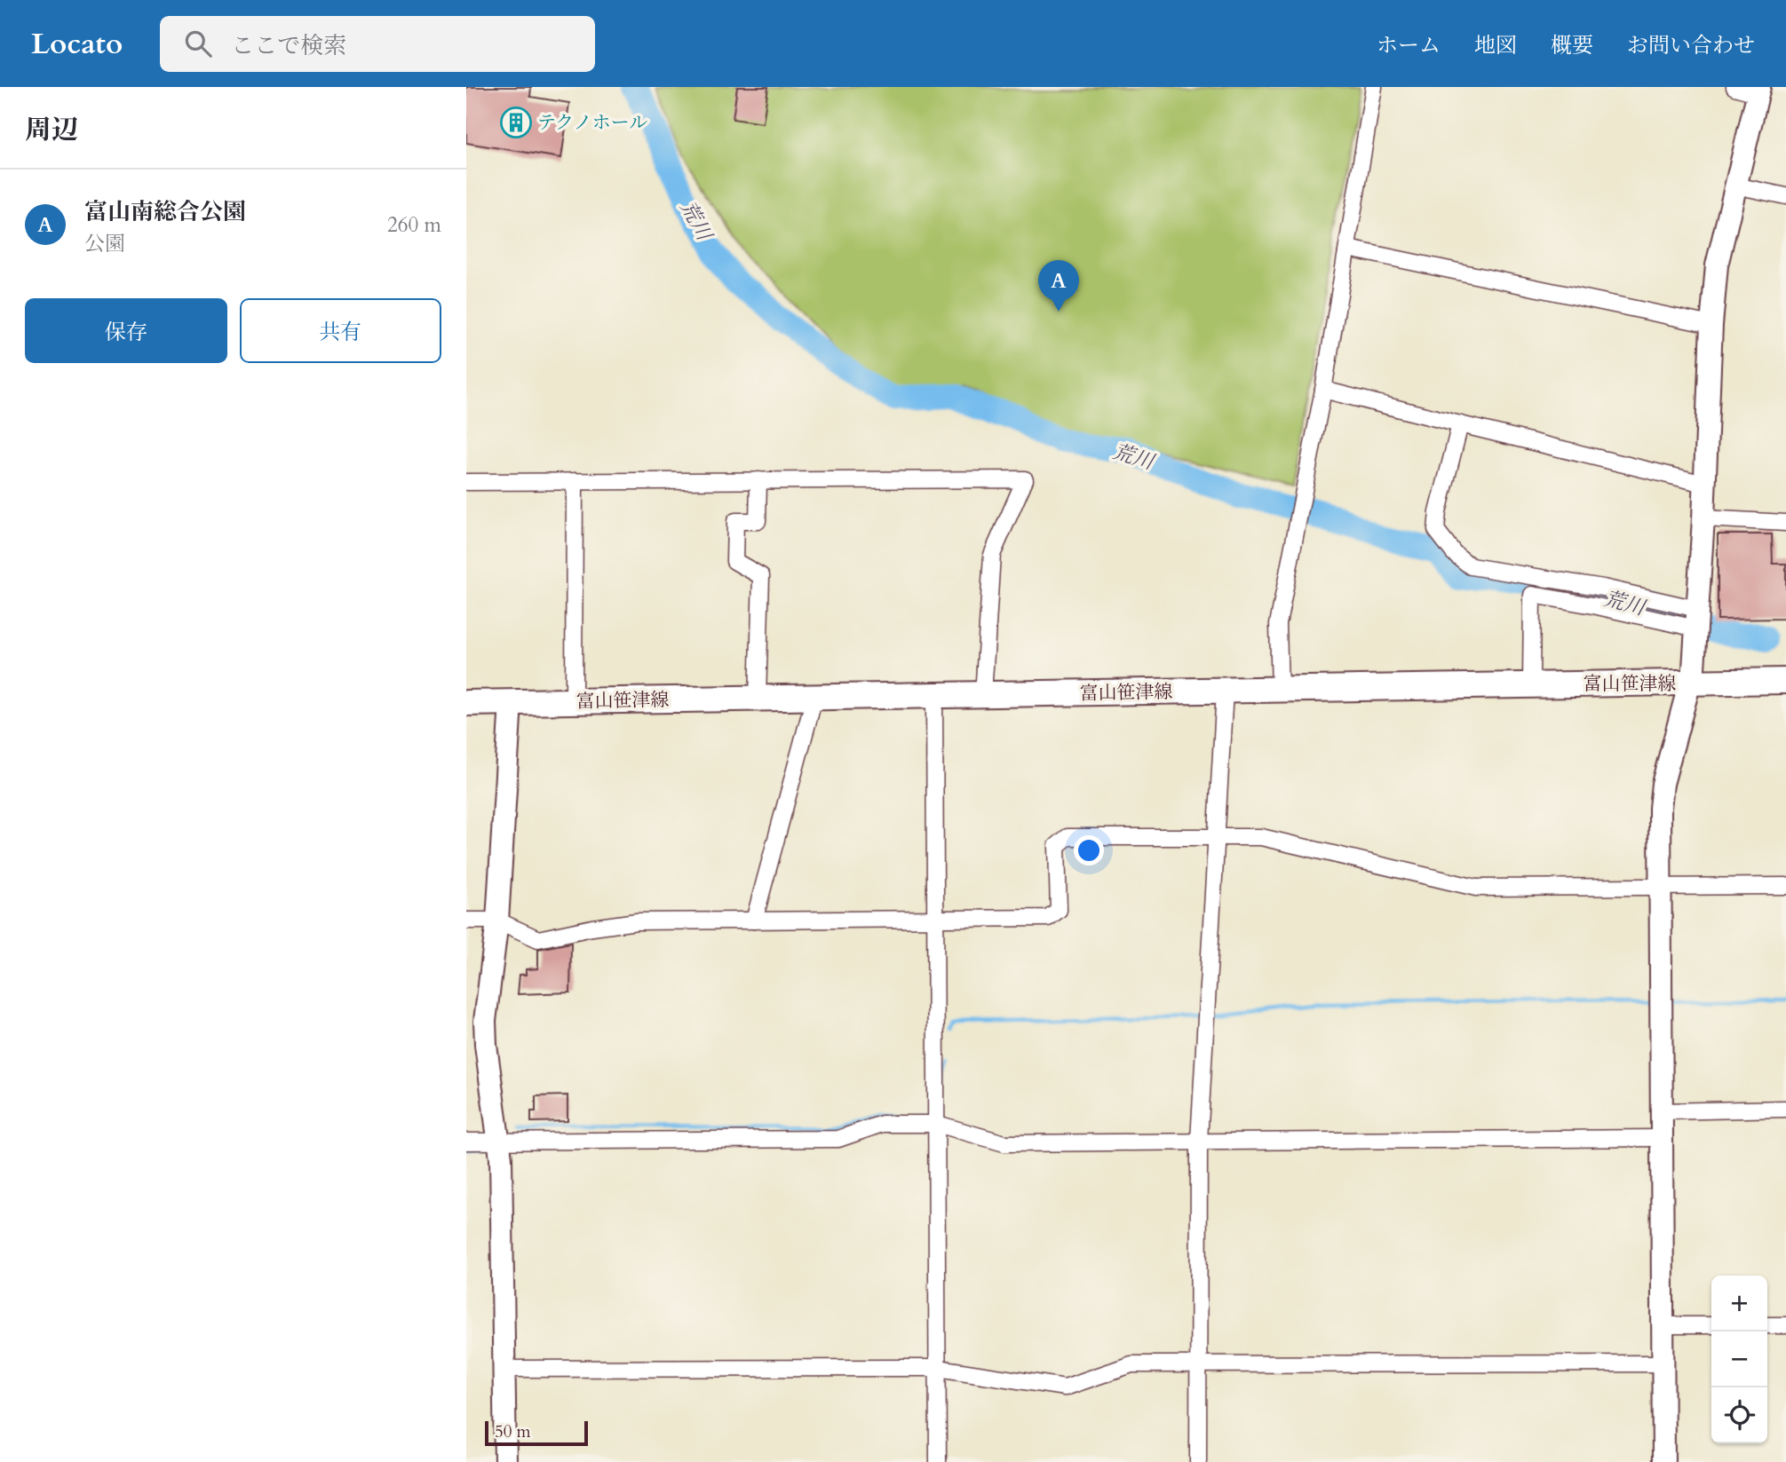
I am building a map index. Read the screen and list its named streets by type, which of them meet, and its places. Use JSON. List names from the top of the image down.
{
  "streets": {
    "main road": ["富山笹津線"]
  },
  "water": ["荒川"],
  "places": {
    "building": ["テクノホール"]
  },
  "scale_bar": "50 m",
  "page": {
    "header": "Locato",
    "search": "ここで検索",
    "nav": [
      "ホーム",
      "地図",
      "概要",
      "お問い合わせ"
    ],
    "heading": "周辺",
    "list": [
      {
        "mark": "A",
        "name": "富山南総合公園",
        "note": "公園",
        "value": "260 m"
      }
    ],
    "pins": "A",
    "buttons": ["保存", "共有"],
    "map_buttons": ["+", "−"],
    "scale": "50 m"
  }
}
